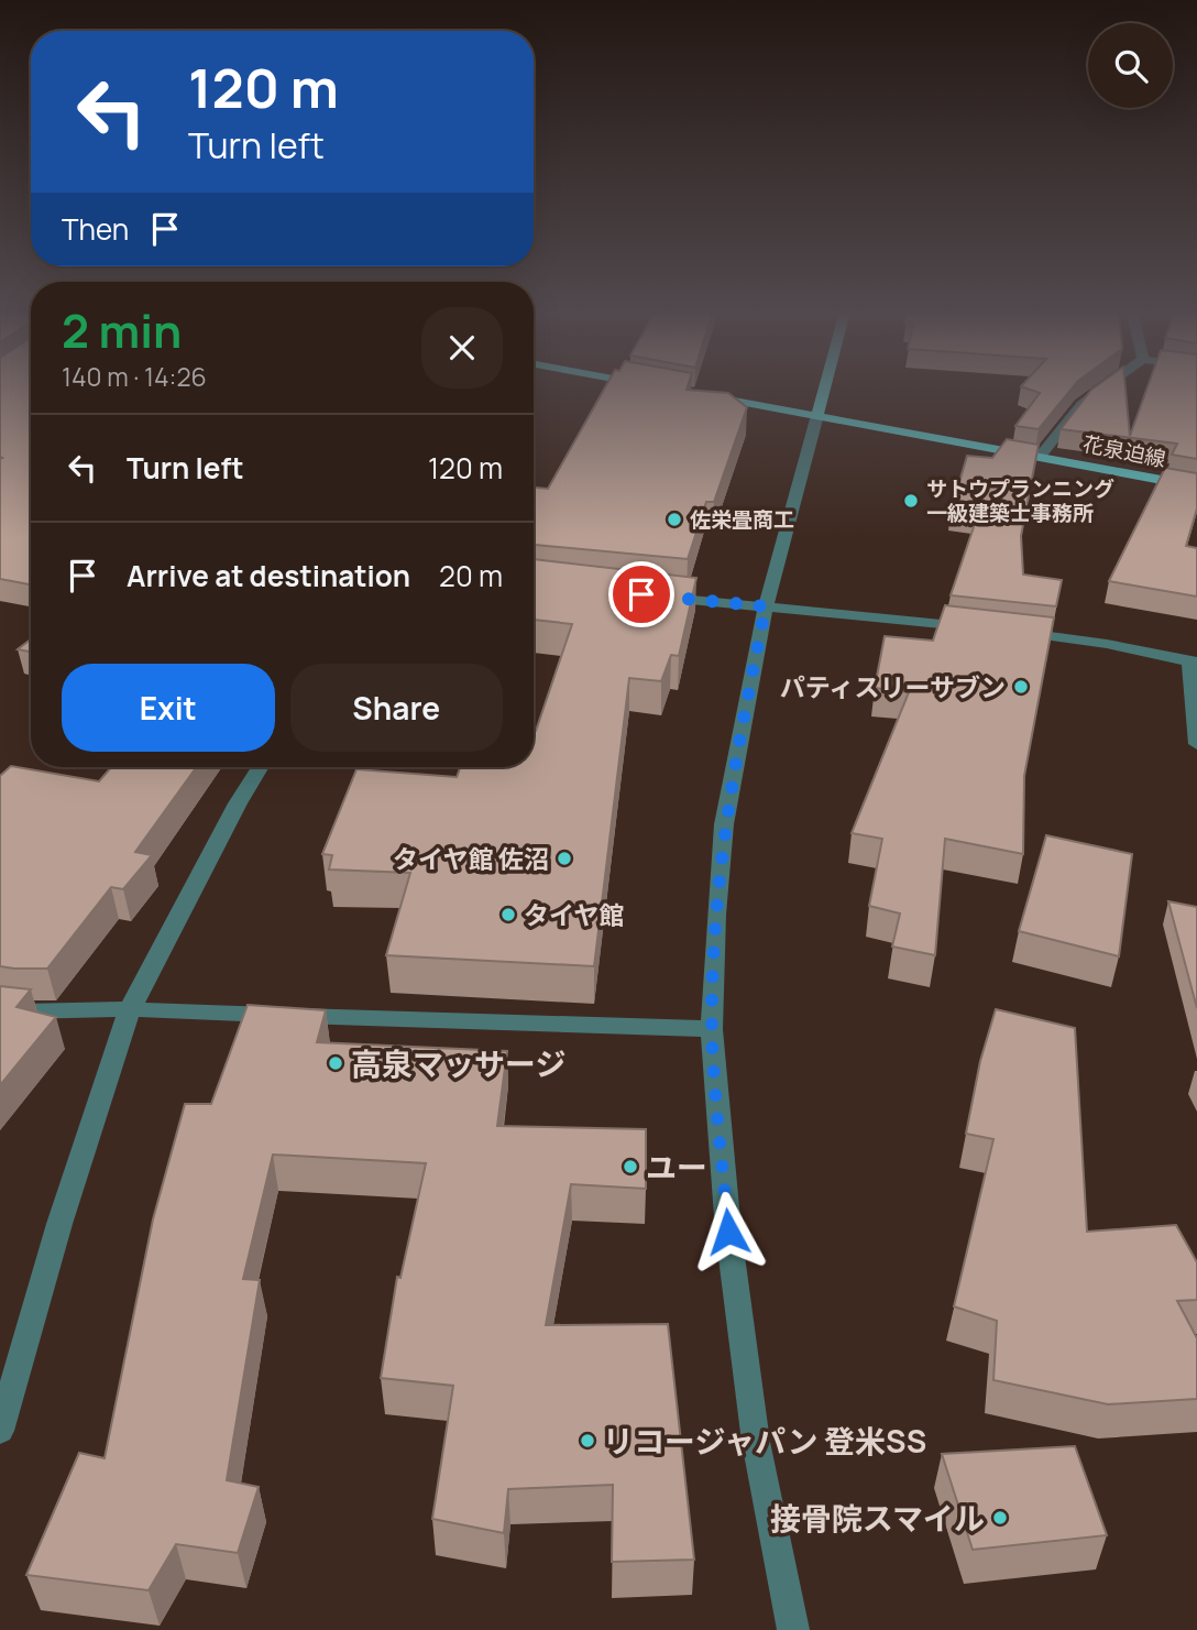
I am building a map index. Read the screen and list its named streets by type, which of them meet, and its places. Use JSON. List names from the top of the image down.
{
  "streets": {
    "main road": ["花泉迫線"]
  },
  "places": [
    "サトウプランニング 一級建築士事務所",
    "佐栄畳商工",
    "パティスリーサブン",
    "タイヤ館 佐沼",
    "タイヤ館",
    "高泉マッサージ",
    "ユー",
    "リコージャパン 登米SS",
    "接骨院スマイル"
  ],
  "page": {
    "turn": ["120 m", "Turn left"],
    "then": "Then",
    "heading": ["2 min", "140 m · 14:26"],
    "list": [
      {
        "name": "Turn left",
        "value": "120 m"
      },
      {
        "name": "Arrive at destination",
        "value": "20 m"
      }
    ],
    "buttons": ["Exit", "Share"]
  }
}
